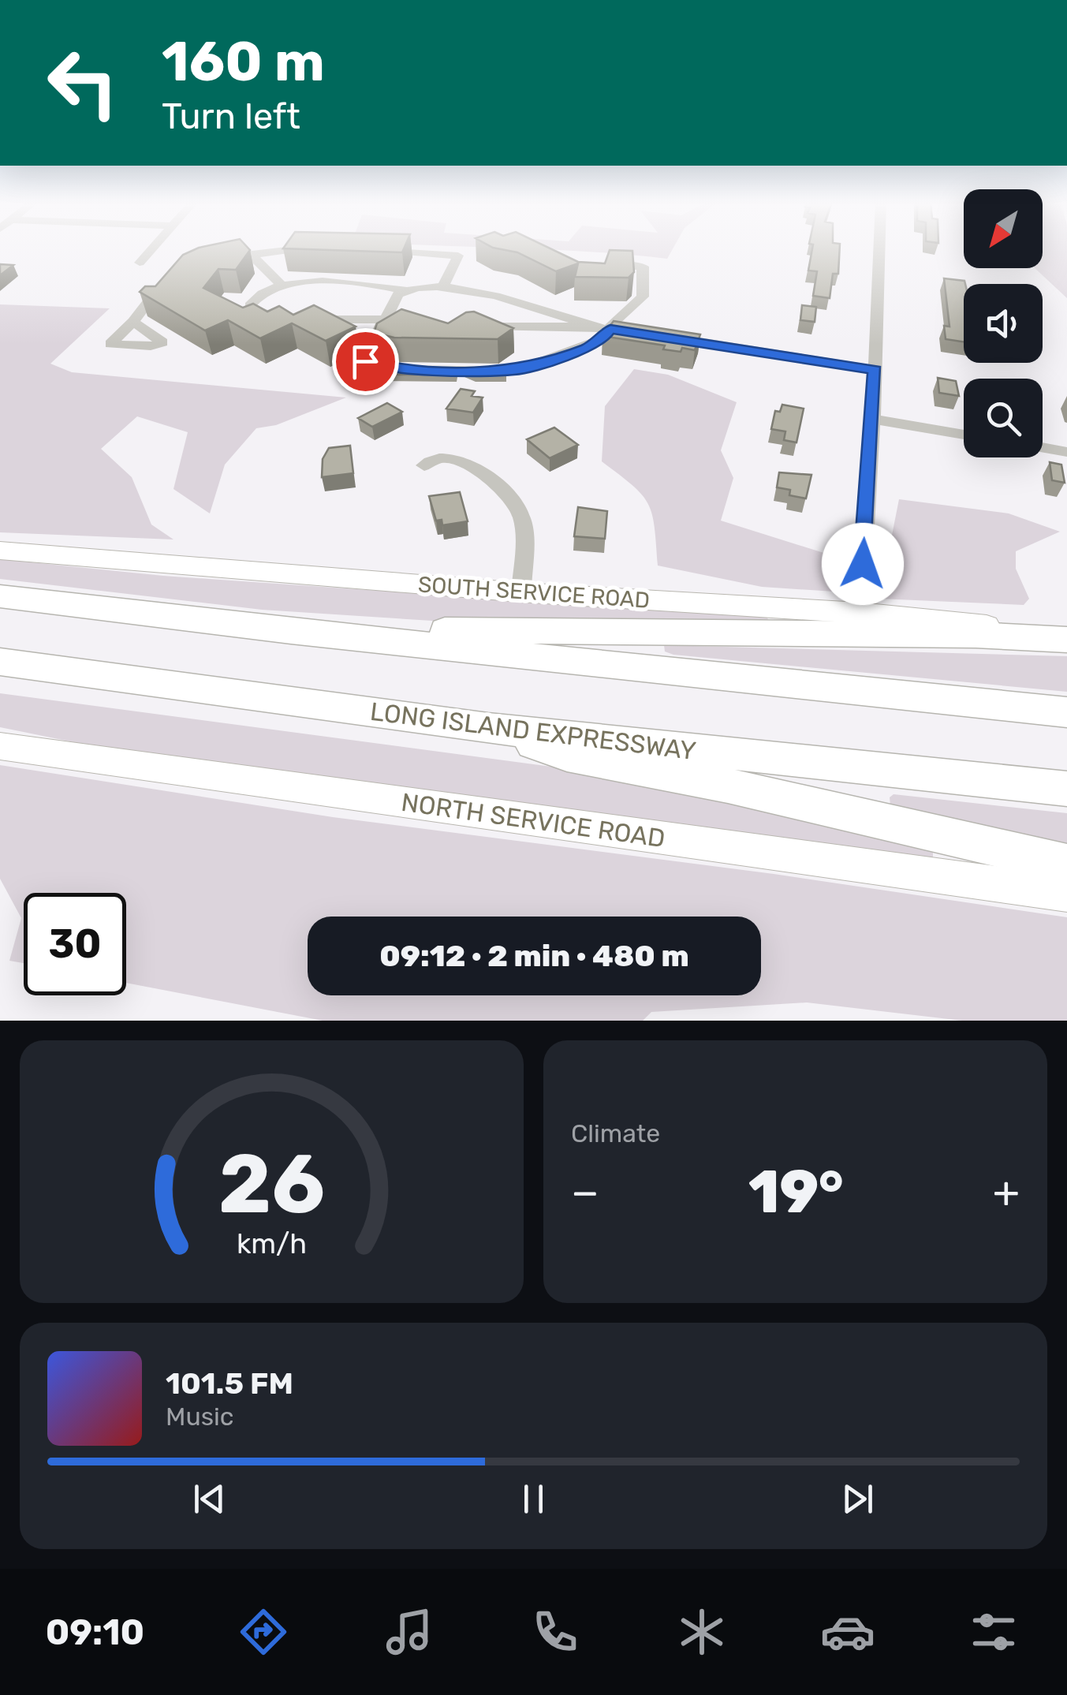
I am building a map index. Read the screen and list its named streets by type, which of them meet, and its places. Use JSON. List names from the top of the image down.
{
  "streets": {
    "highway": ["LONG ISLAND EXPRESSWAY"],
    "main road": ["SOUTH SERVICE ROAD", "NORTH SERVICE ROAD"]
  },
  "north": "bottom left",
  "page": {
    "turn": ["160 m", "Turn left"],
    "limit": "30",
    "trip": "09:12 · 2 min · 480 m",
    "tile": "Climate",
    "heat": ["−", "19°", "+"],
    "song": ["101.5 FM", "Music"],
    "tabs": "09:10",
    "gauge": ["26", "km/h"]
  }
}
